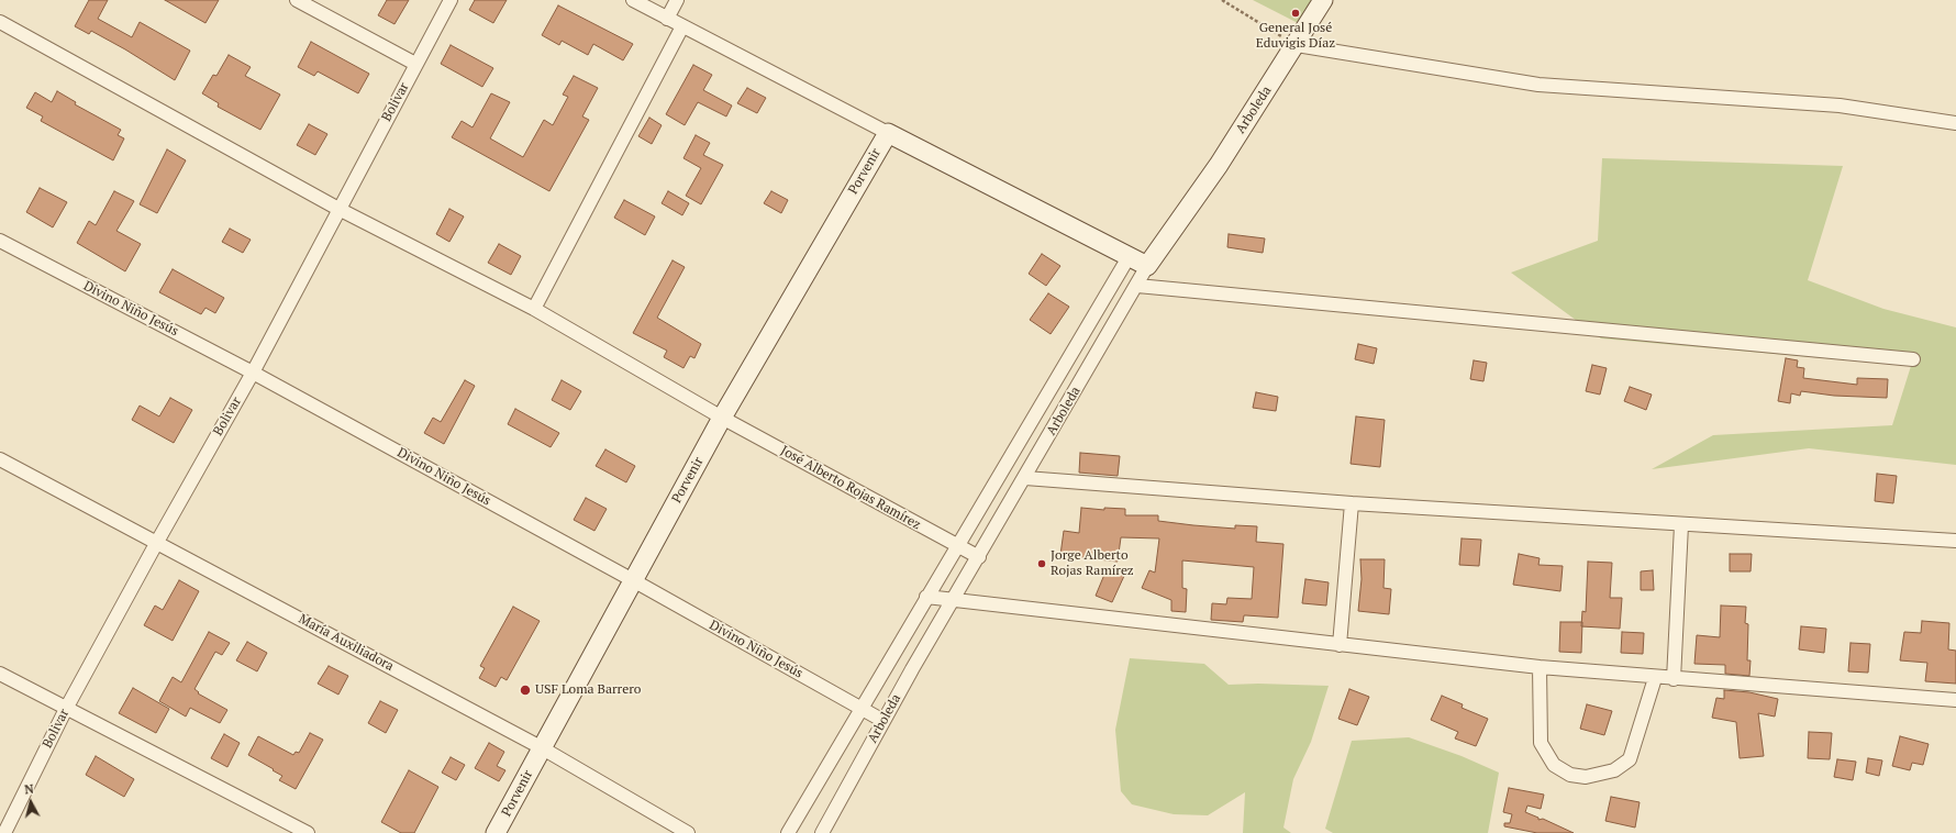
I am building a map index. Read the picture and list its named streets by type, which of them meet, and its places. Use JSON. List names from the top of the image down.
{
  "streets": {
    "street": [
      "Bolivar",
      "Arboleda",
      "Porvenir",
      "Divino Niño Jesús",
      "José Alberto Rojas Ramírez",
      "María Auxiliadora"
    ]
  },
  "crossings": [
    ["Bolivar", "Divino Niño Jesús"],
    ["Bolivar", "José Alberto Rojas Ramírez"],
    ["Bolivar", "María Auxiliadora"],
    ["Arboleda", "Divino Niño Jesús"],
    ["Arboleda", "José Alberto Rojas Ramírez"],
    ["Porvenir", "Divino Niño Jesús"],
    ["Porvenir", "José Alberto Rojas Ramírez"],
    ["Porvenir", "María Auxiliadora"]
  ],
  "places": ["General José Eduvigis Díaz", "Jorge Alberto Rojas Ramírez", "USF Loma Barrero"],
  "north": "top"
}
